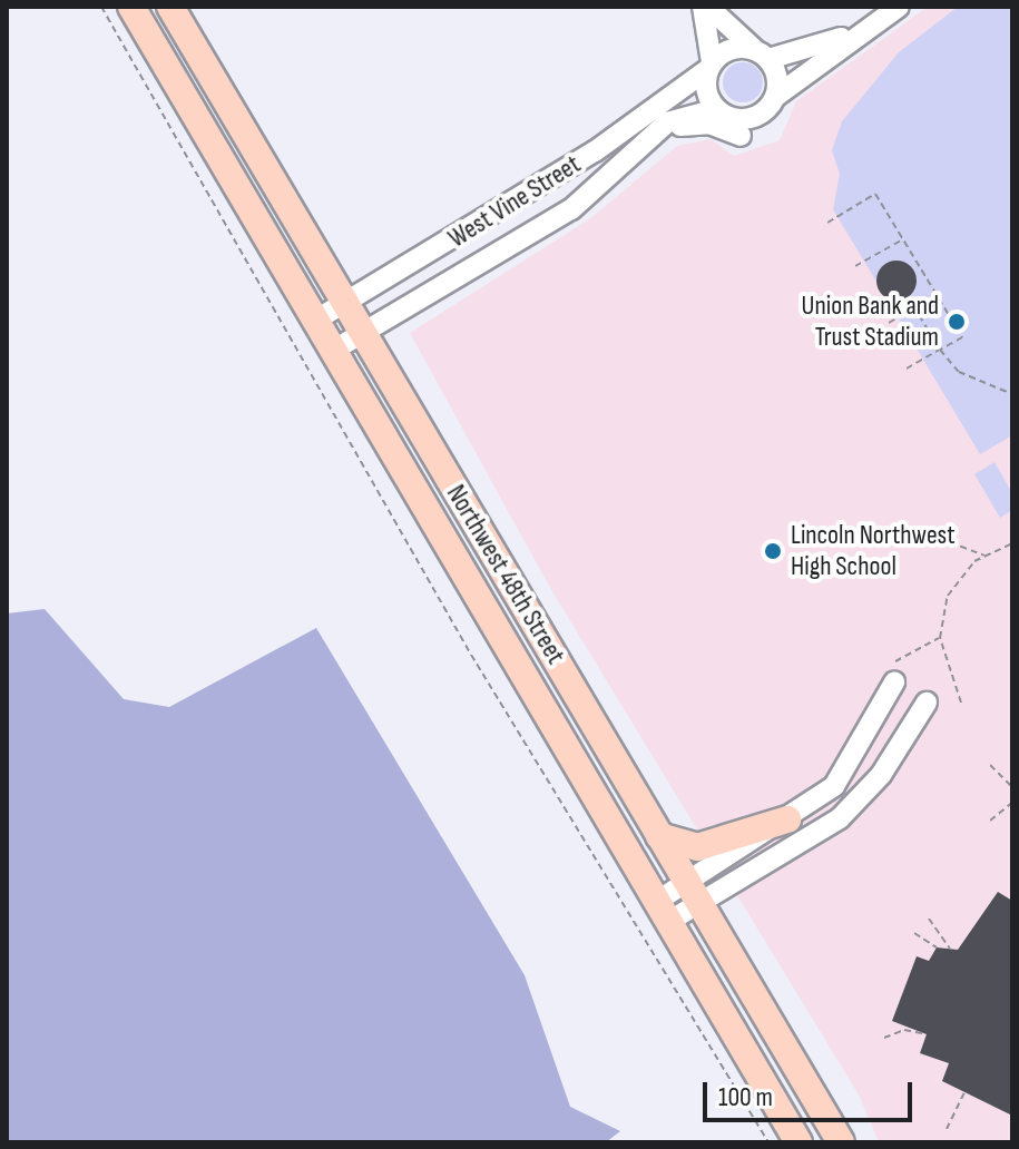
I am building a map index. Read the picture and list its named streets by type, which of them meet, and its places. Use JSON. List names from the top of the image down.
{
  "streets": {
    "main road": ["Northwest 48th Street"],
    "street": ["West Vine Street"]
  },
  "crossings": [
    ["West Vine Street", "Northwest 48th Street"]
  ],
  "places": ["Union Bank and Trust Stadium", "Lincoln Northwest High School"],
  "scale_bar": "100 m"
}
